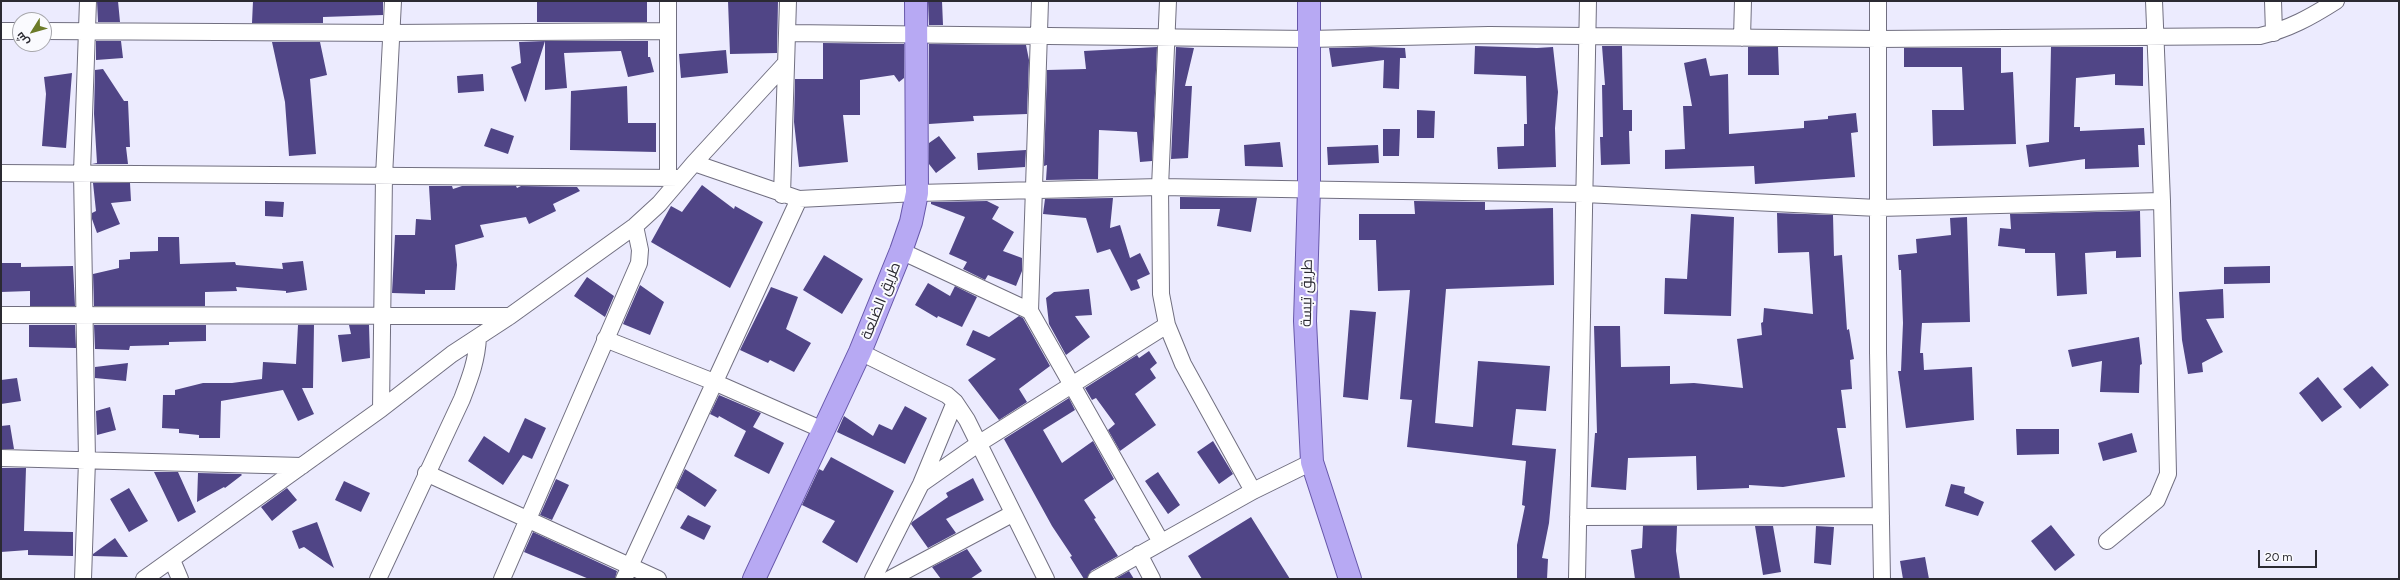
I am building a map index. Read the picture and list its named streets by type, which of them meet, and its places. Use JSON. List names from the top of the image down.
{
  "streets": {
    "main road": ["طريق تبسة", "طريق الضلعة"]
  },
  "scale_bar": "20 m",
  "north": "bottom left"
}
